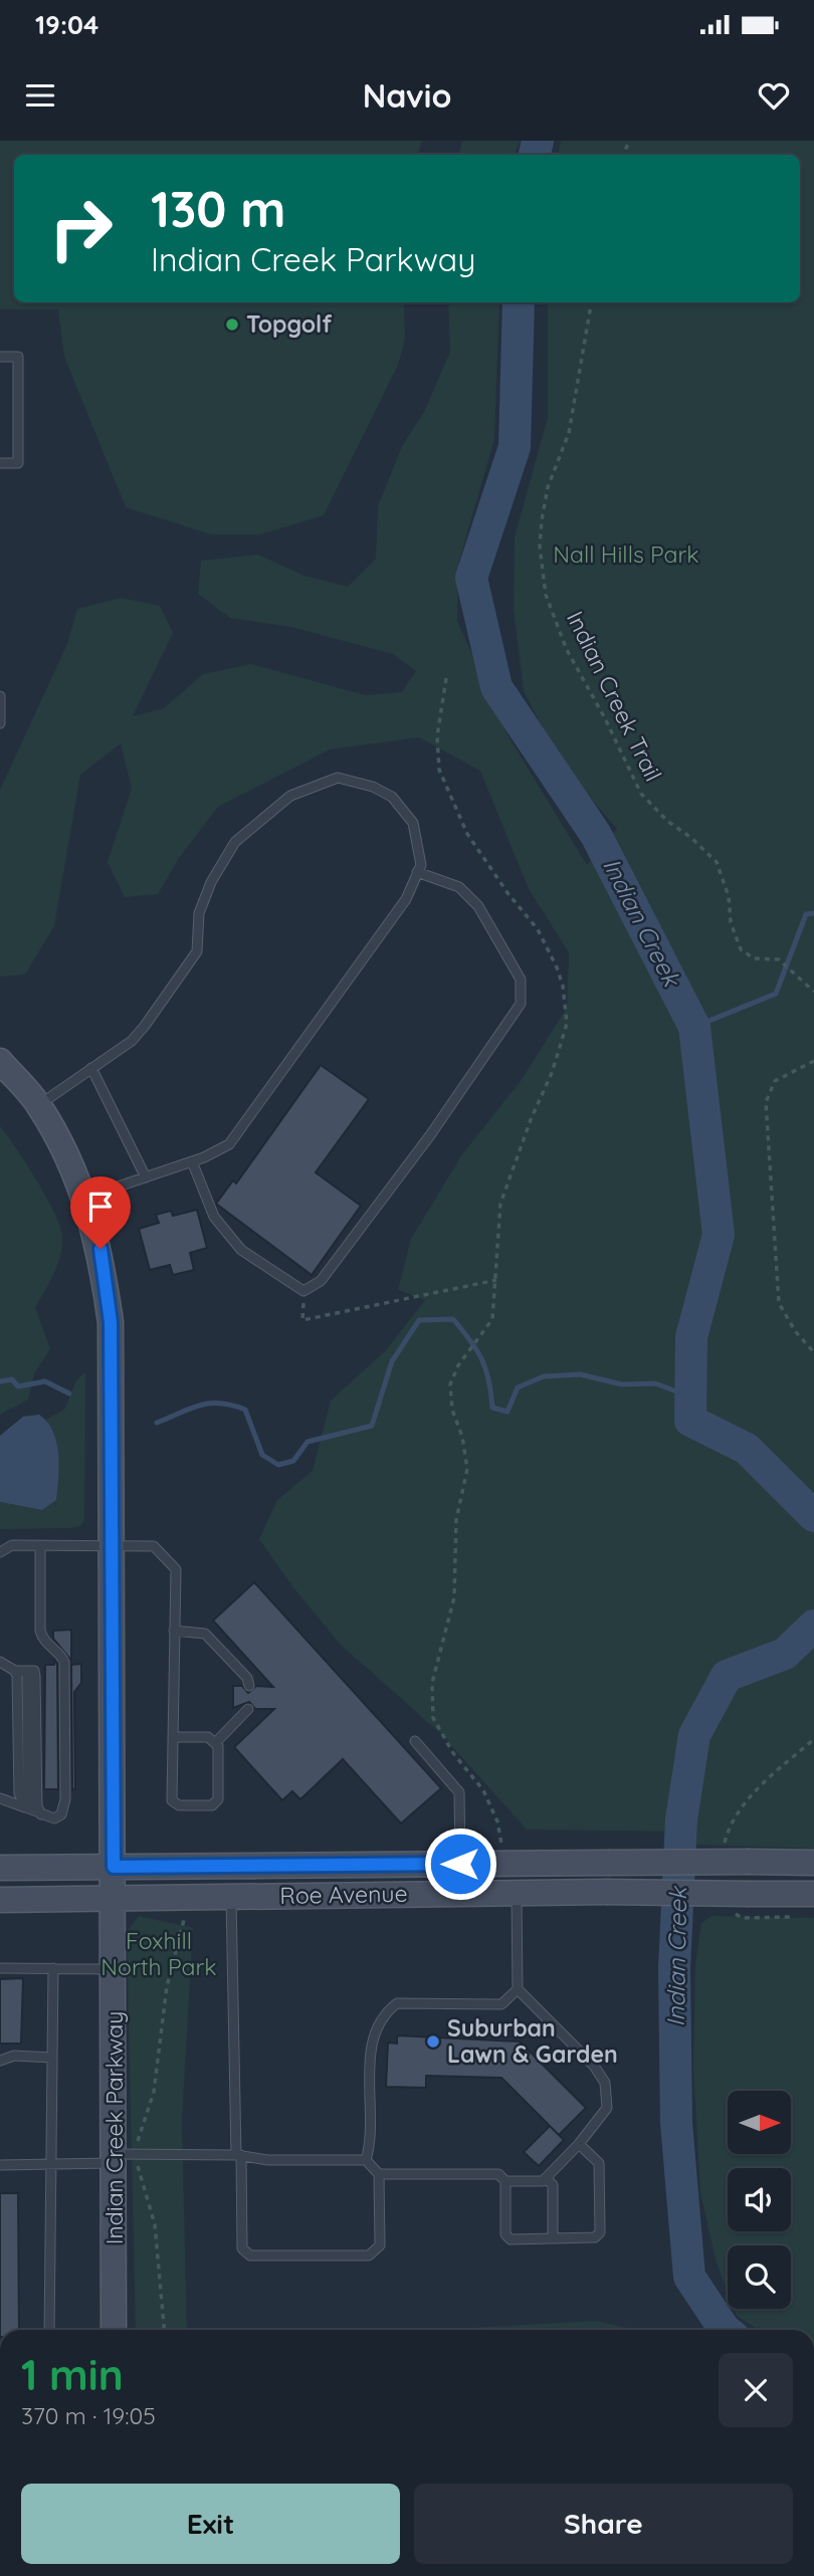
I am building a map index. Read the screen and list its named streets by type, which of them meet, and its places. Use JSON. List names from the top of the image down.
{
  "streets": {
    "main road": ["Roe Avenue", "Indian Creek Parkway"],
    "path": ["Indian Creek Trail"]
  },
  "crossings": [
    ["Roe Avenue", "Indian Creek Parkway"]
  ],
  "water": ["Indian Creek"],
  "parks": ["Nall Hills Park", "Foxhill North Park"],
  "places": ["Topgolf", "Suburban Lawn & Garden"],
  "north": "right",
  "page": {
    "status": "19:04",
    "header": "Navio",
    "turn": ["130 m", "Indian Creek Parkway"],
    "heading": ["1 min", "370 m · 19:05"],
    "buttons": ["Exit", "Share"]
  }
}
